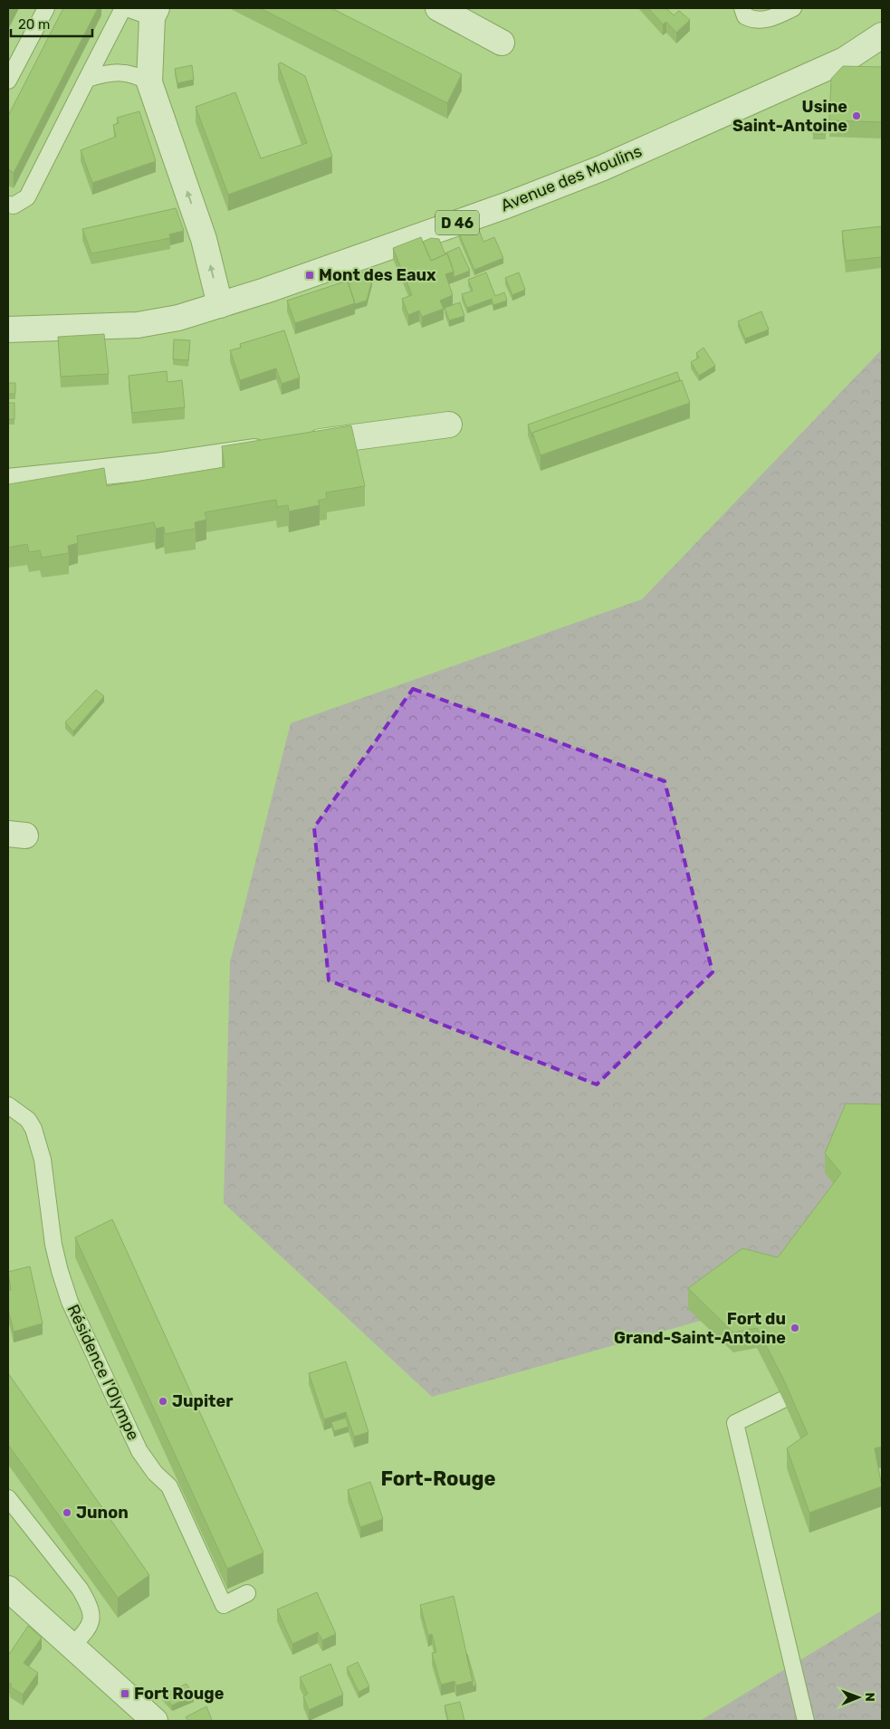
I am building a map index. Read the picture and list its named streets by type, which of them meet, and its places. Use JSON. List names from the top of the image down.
{
  "streets": {
    "street": ["Avenue des Moulins", "D 46"],
    "lane": ["Résidence l'Olympe"]
  },
  "districts": ["Fort-Rouge"],
  "places": {
    "other": [
      "Usine Saint-Antoine",
      "Fort du Grand-Saint-Antoine",
      "Jupiter",
      "Junon"
    ],
    "transit": ["Mont des Eaux", "Fort Rouge"]
  },
  "scale_bar": "20 m",
  "north": "right"
}
